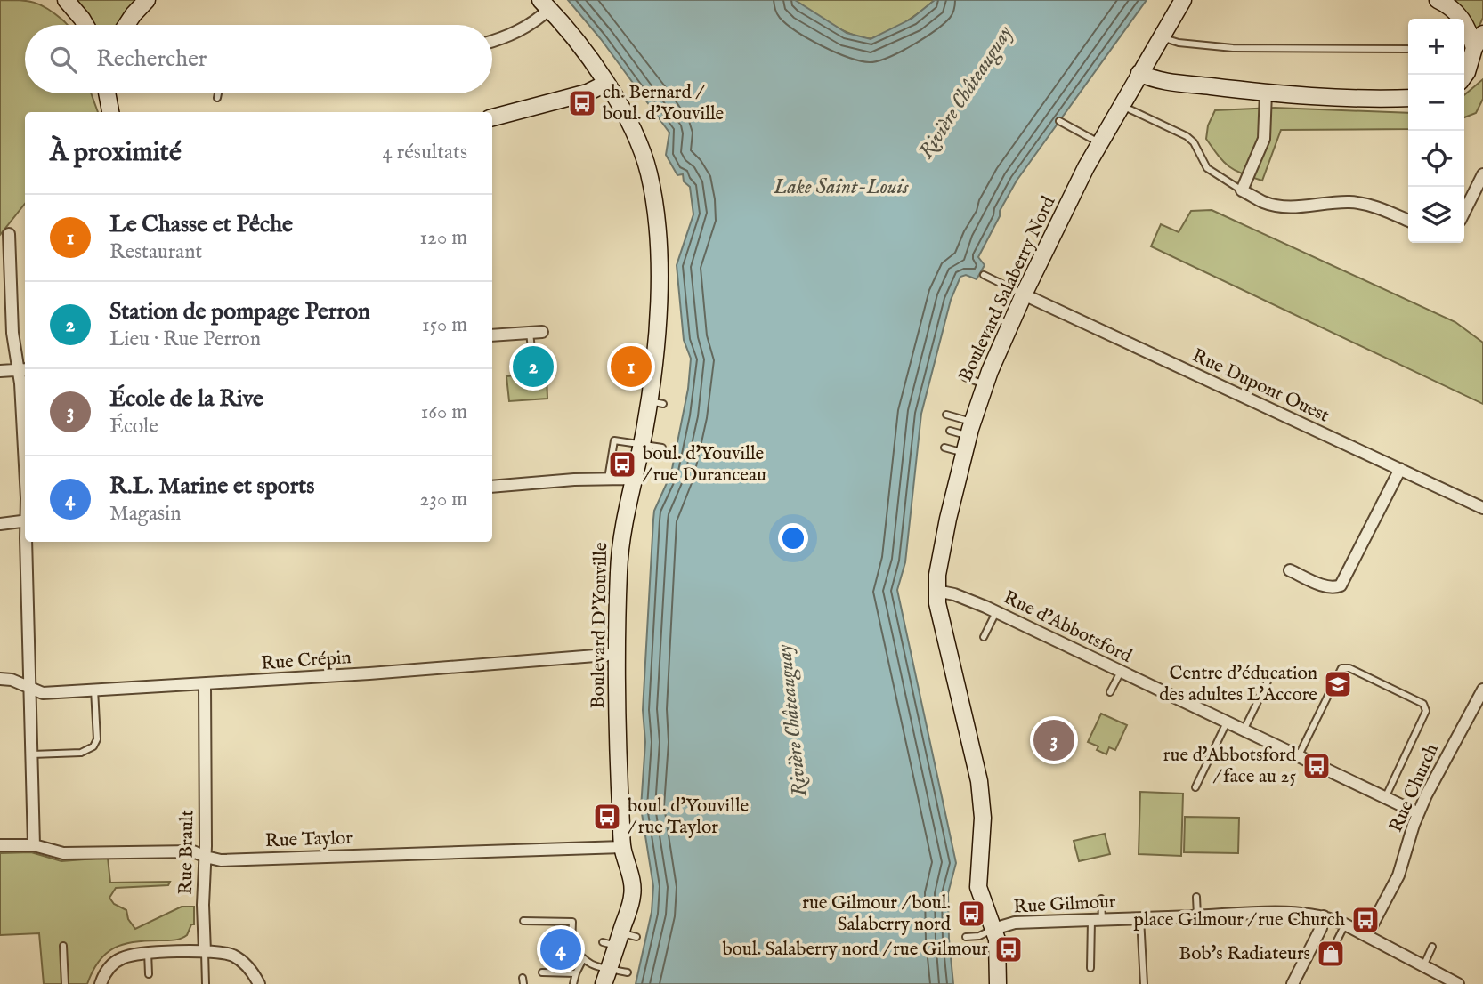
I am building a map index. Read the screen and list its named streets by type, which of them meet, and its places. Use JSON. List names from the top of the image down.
{
  "streets": {
    "street": [
      "Boulevard Salaberry Nord",
      "Rue Dupont Ouest",
      "Boulevard D'Youville",
      "Rue d'Abbotsford",
      "Rue Crépin",
      "Rue Church",
      "Rue Taylor",
      "Rue Brault",
      "Rue Gilmour"
    ]
  },
  "crossings": [
    ["Boulevard Salaberry Nord", "Rue Dupont Ouest"],
    ["Boulevard Salaberry Nord", "Rue d'Abbotsford"],
    ["Boulevard Salaberry Nord", "Rue Gilmour"],
    ["Boulevard D'Youville", "Rue Crépin"],
    ["Boulevard D'Youville", "Rue Taylor"],
    ["Rue d'Abbotsford", "Rue Church"],
    ["Rue Crépin", "Rue Brault"],
    ["Rue Church", "Rue Gilmour"],
    ["Rue Taylor", "Rue Brault"]
  ],
  "water": ["Rivière Châteauguay", "Lake Saint-Louis"],
  "places": {
    "bus stop": [
      "ch. Bernard / boul. d'Youville",
      "boul. d'Youville / rue Duranceau",
      "rue d'Abbotsford / face au 25",
      "boul. d'Youville / rue Taylor",
      "rue Gilmour / boul. Salaberry nord",
      "place Gilmour / rue Church",
      "boul. Salaberry nord / rue Gilmour"
    ],
    "school or university": ["Centre d'éducation des adultes L'Accore"],
    "shop": ["Bob's Radiateurs"]
  },
  "page": {
    "map_buttons": ["+", "−"],
    "search": "Rechercher",
    "heading": ["À proximité", "4 résultats"],
    "list": [
      {
        "mark": "1",
        "name": "Le Chasse et Pêche",
        "note": "Restaurant",
        "value": "120 m"
      },
      {
        "mark": "2",
        "name": "Station de pompage Perron",
        "note": "Lieu · Rue Perron",
        "value": "150 m"
      },
      {
        "mark": "3",
        "name": "École de la Rive",
        "note": "École",
        "value": "160 m"
      },
      {
        "mark": "4",
        "name": "R.L. Marine et sports",
        "note": "Magasin",
        "value": "230 m"
      }
    ],
    "pins": [
      "1",
      "2",
      "3",
      "4"
    ]
  }
}
